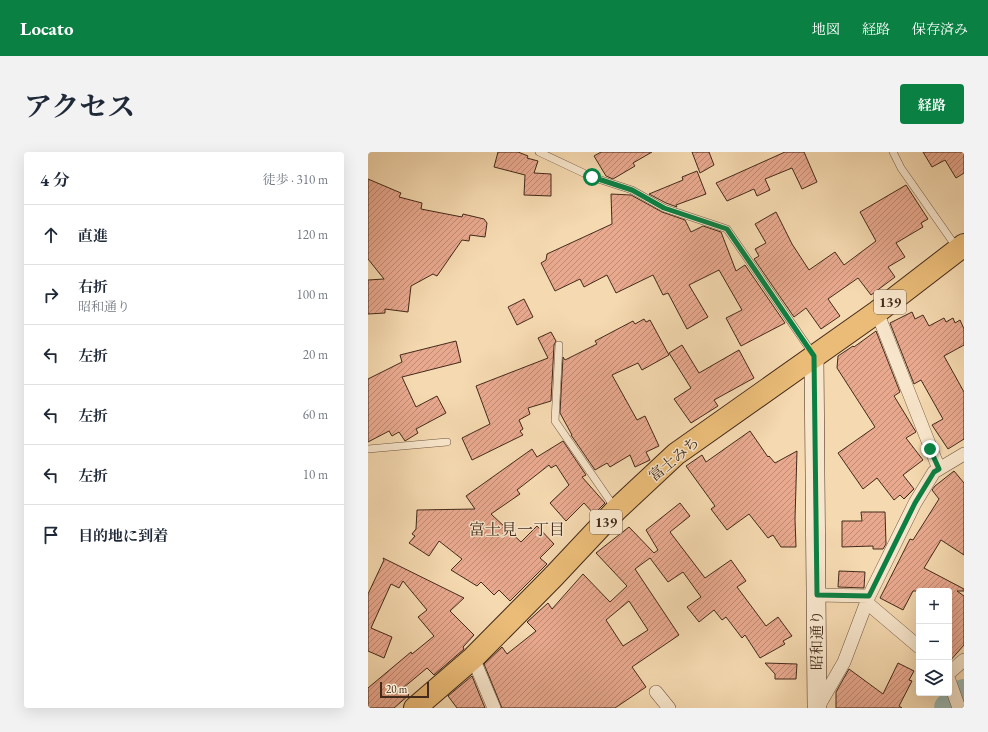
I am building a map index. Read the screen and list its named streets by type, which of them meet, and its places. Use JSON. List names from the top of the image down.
{
  "streets": {
    "highway": ["139", "富士みち"],
    "street": ["昭和通り"]
  },
  "crossings": [
    ["富士みち", "昭和通り"]
  ],
  "districts": ["富士見一丁目"],
  "scale_bar": "20 m",
  "page": {
    "header": "Locato",
    "nav": ["地図", "経路", "保存済み"],
    "title": "アクセス",
    "buttons": "経路",
    "heading": ["4 分", "徒歩 · 310 m"],
    "list": [
      ["直進", "120 m"],
      ["右折", "昭和通り", "100 m"],
      ["左折", "20 m"],
      ["左折", "60 m"],
      ["左折", "10 m"],
      "目的地に到着"
    ],
    "map_buttons": ["+", "−"],
    "scale": "20 m"
  }
}
